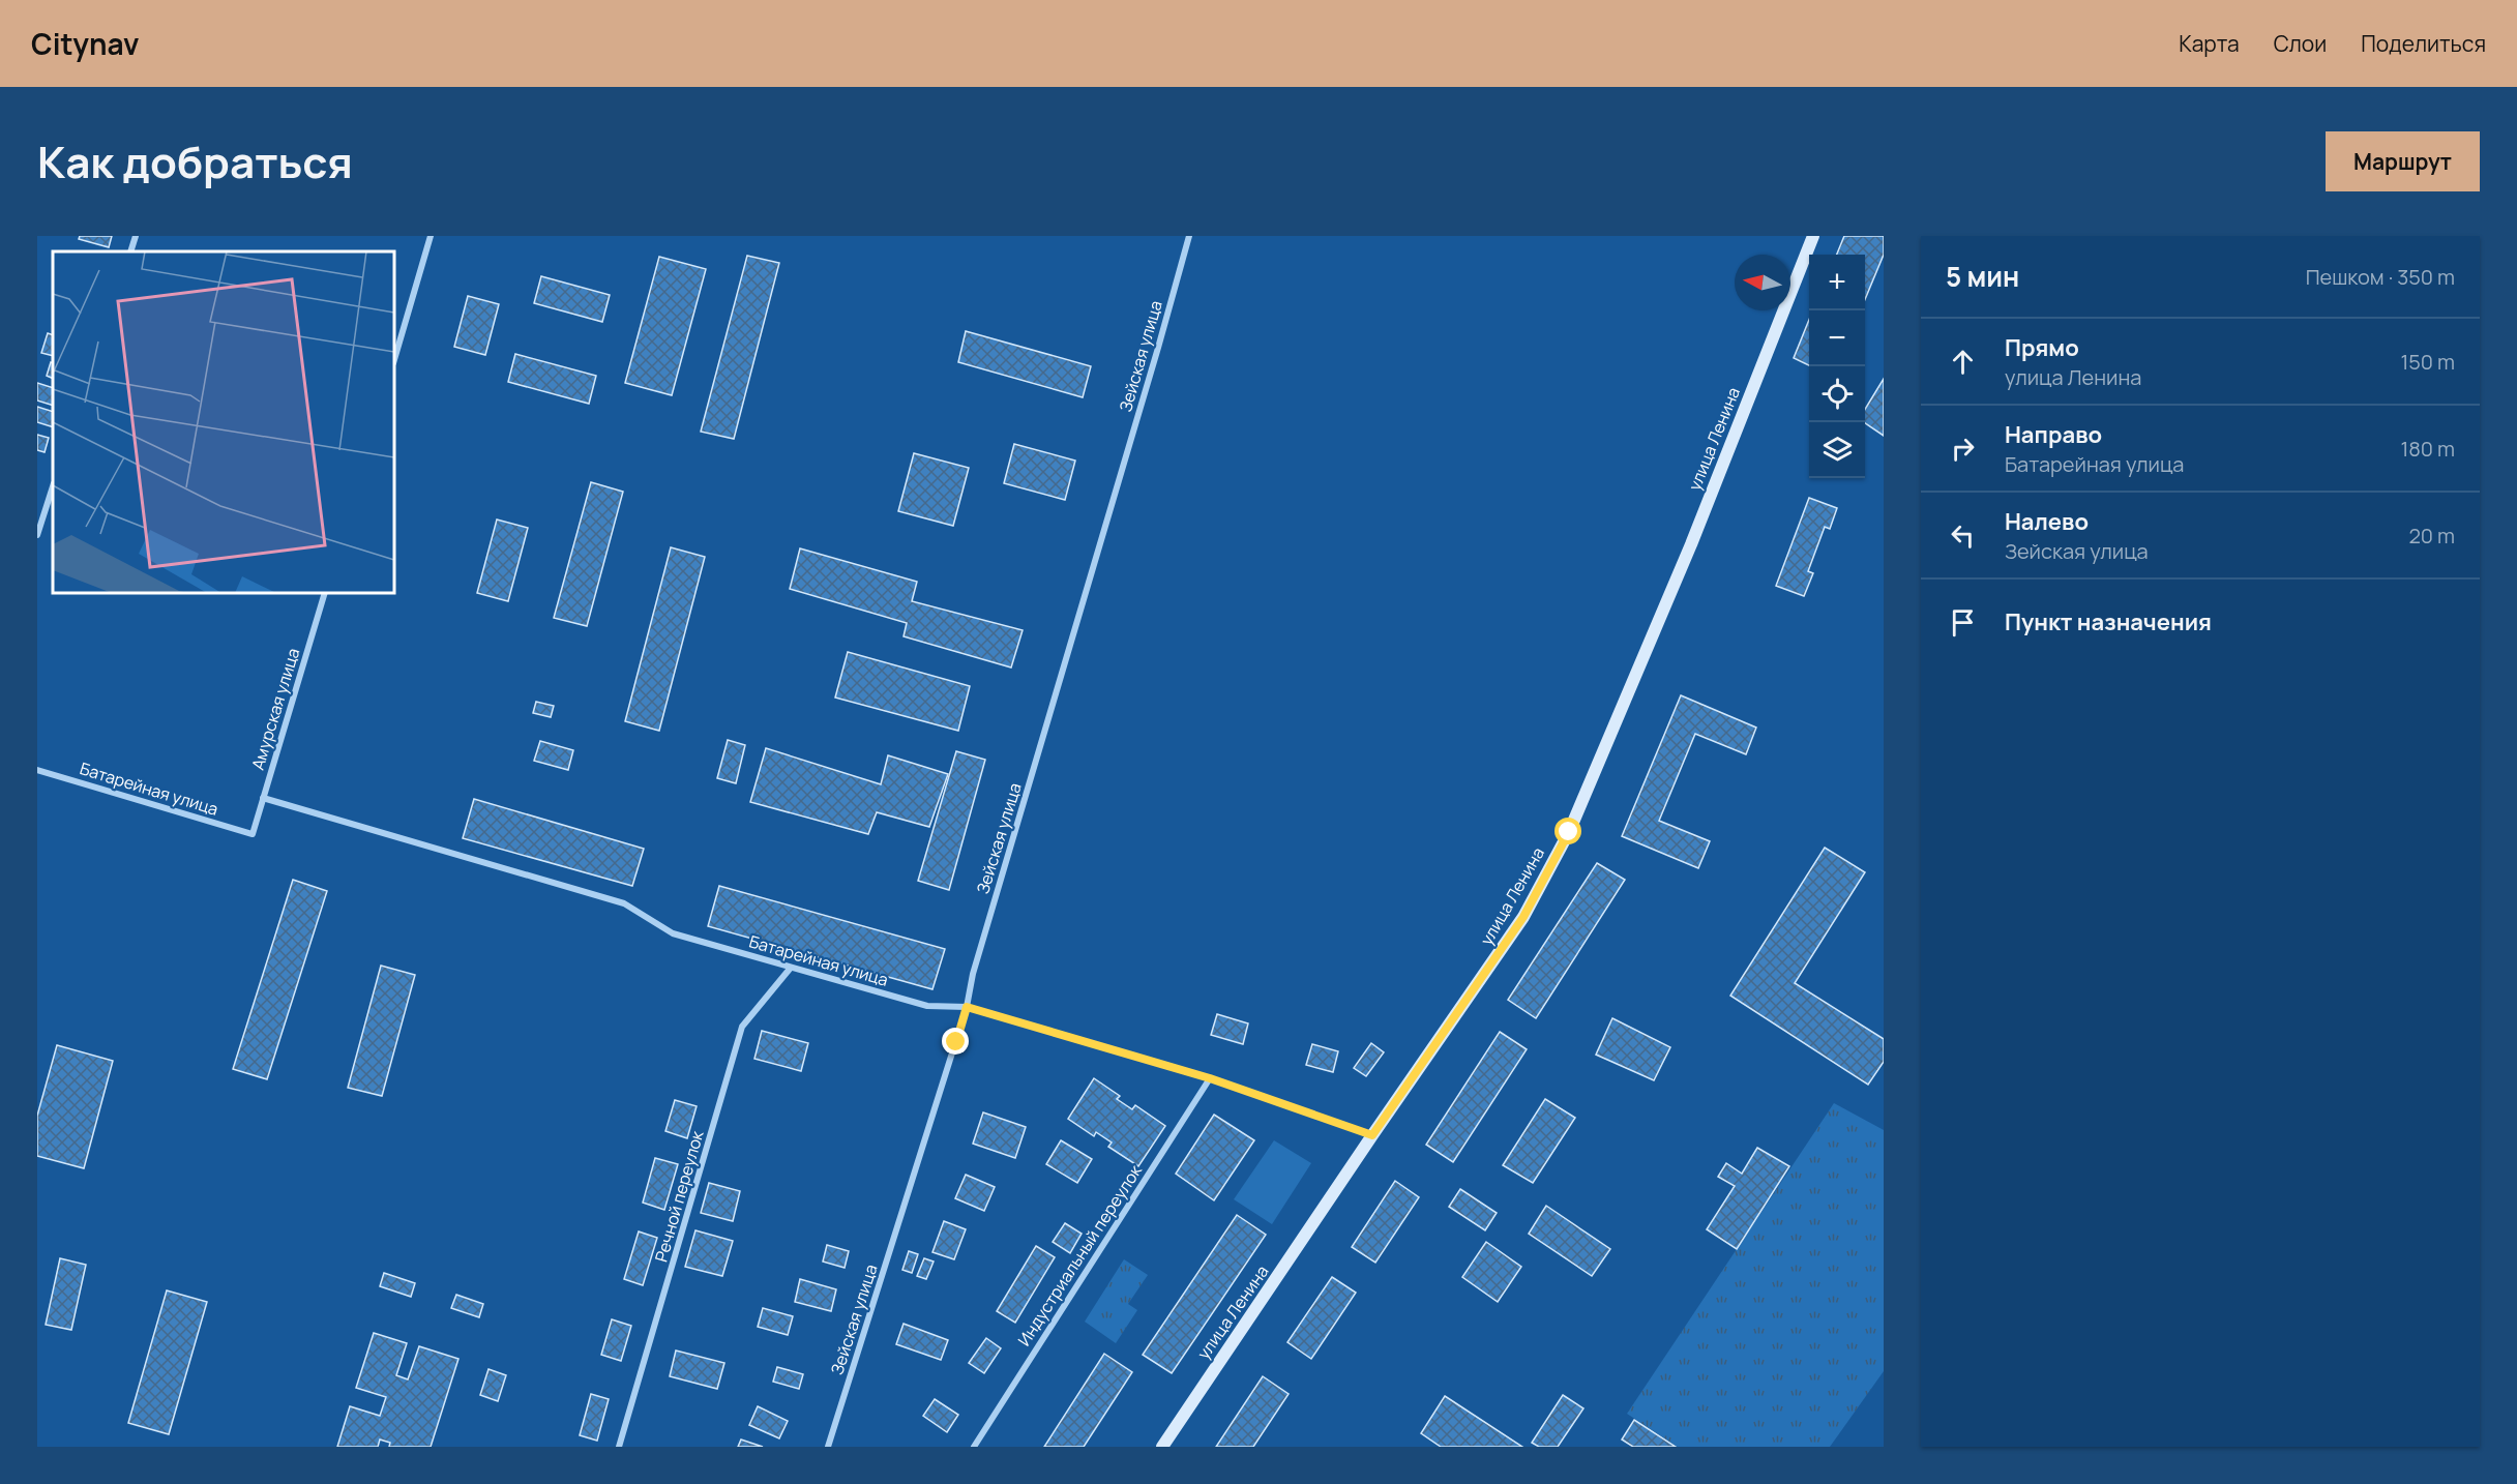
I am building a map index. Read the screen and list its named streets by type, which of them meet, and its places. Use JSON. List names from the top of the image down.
{
  "streets": {
    "main road": ["улица Ленина"],
    "street": [
      "Зейская улица",
      "Амурская улица",
      "Батарейная улица",
      "Речной переулок",
      "Индустриальный переулок"
    ]
  },
  "crossings": [
    ["Зейская улица", "Батарейная улица"],
    ["улица Ленина", "Батарейная улица"],
    ["Амурская улица", "Батарейная улица"],
    ["Батарейная улица", "Речной переулок"],
    ["Батарейная улица", "Индустриальный переулок"]
  ],
  "north": "left",
  "page": {
    "header": "Citynav",
    "nav": ["Карта", "Слои", "Поделиться"],
    "title": "Как добраться",
    "buttons": "Маршрут",
    "heading": ["5 мин", "Пешком · 350 m"],
    "map_buttons": ["+", "−"],
    "list": [
      ["Прямо", "улица Ленина", "150 m"],
      ["Направо", "Батарейная улица", "180 m"],
      ["Налево", "Зейская улица", "20 m"],
      "Пункт назначения"
    ]
  }
}
